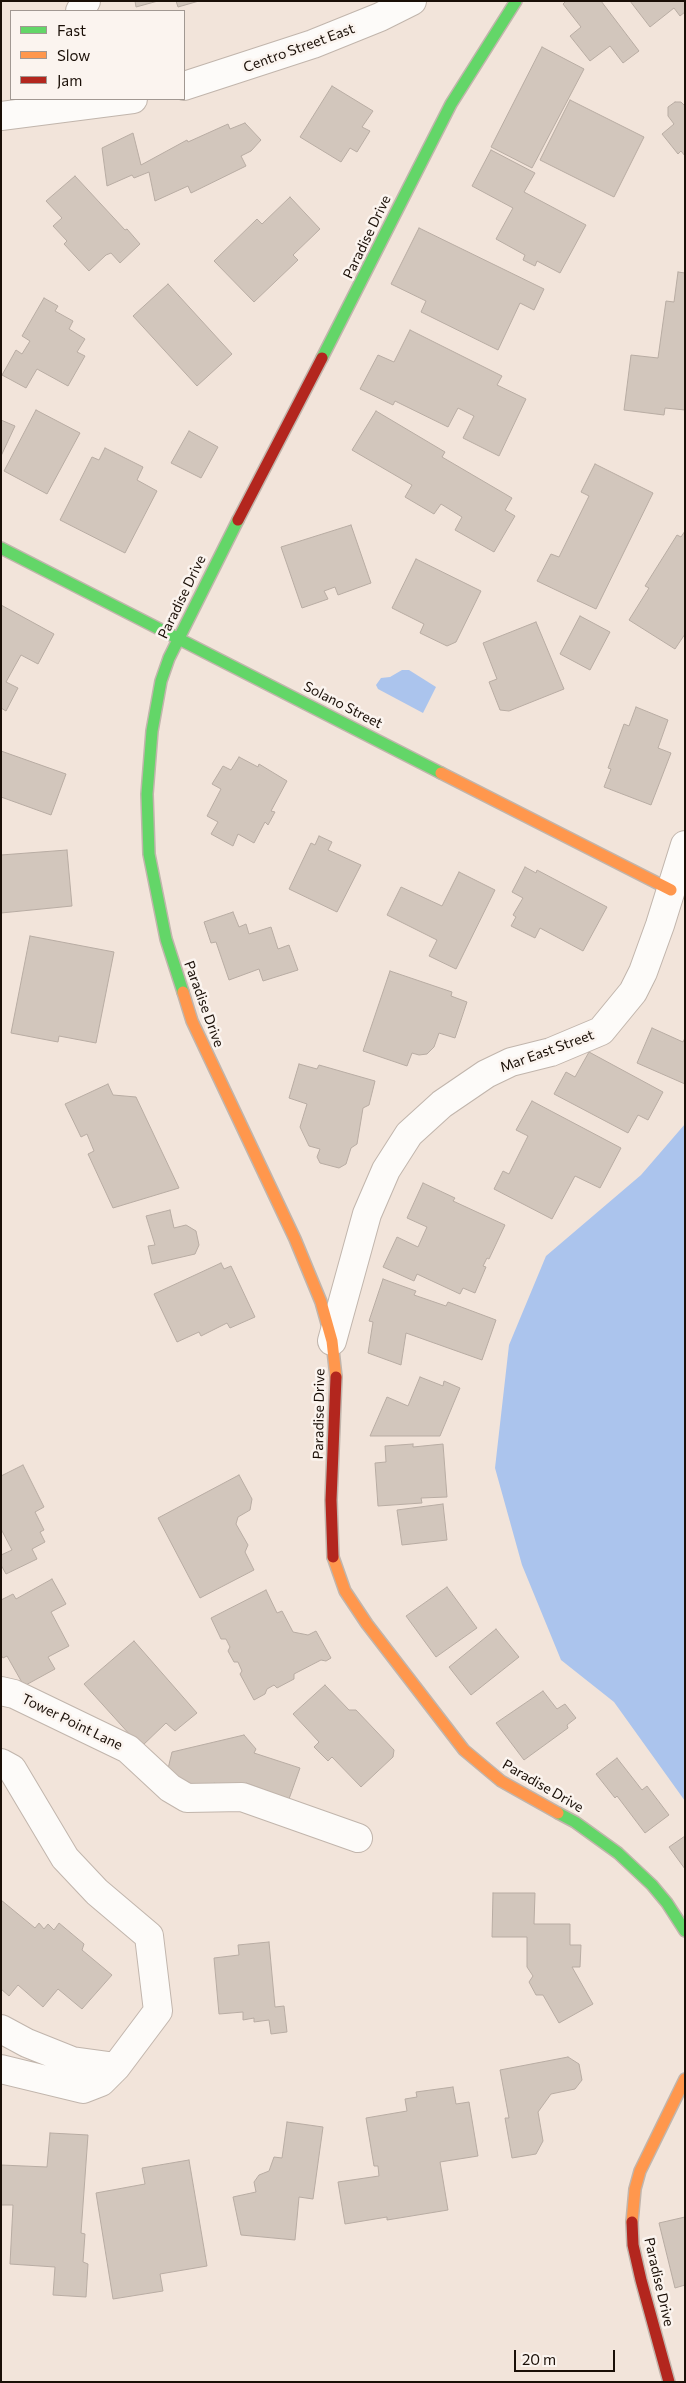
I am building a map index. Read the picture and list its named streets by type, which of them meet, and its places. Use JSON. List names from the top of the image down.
{
  "streets": {
    "street": [
      "Centro Street East",
      "Paradise Drive",
      "Solano Street",
      "Mar East Street",
      "Tower Point Lane"
    ]
  },
  "crossings": [
    ["Paradise Drive", "Solano Street"],
    ["Paradise Drive", "Mar East Street"],
    ["Solano Street", "Mar East Street"]
  ],
  "legend": ["Fast", "Slow", "Jam"],
  "scale_bar": "20 m"
}
